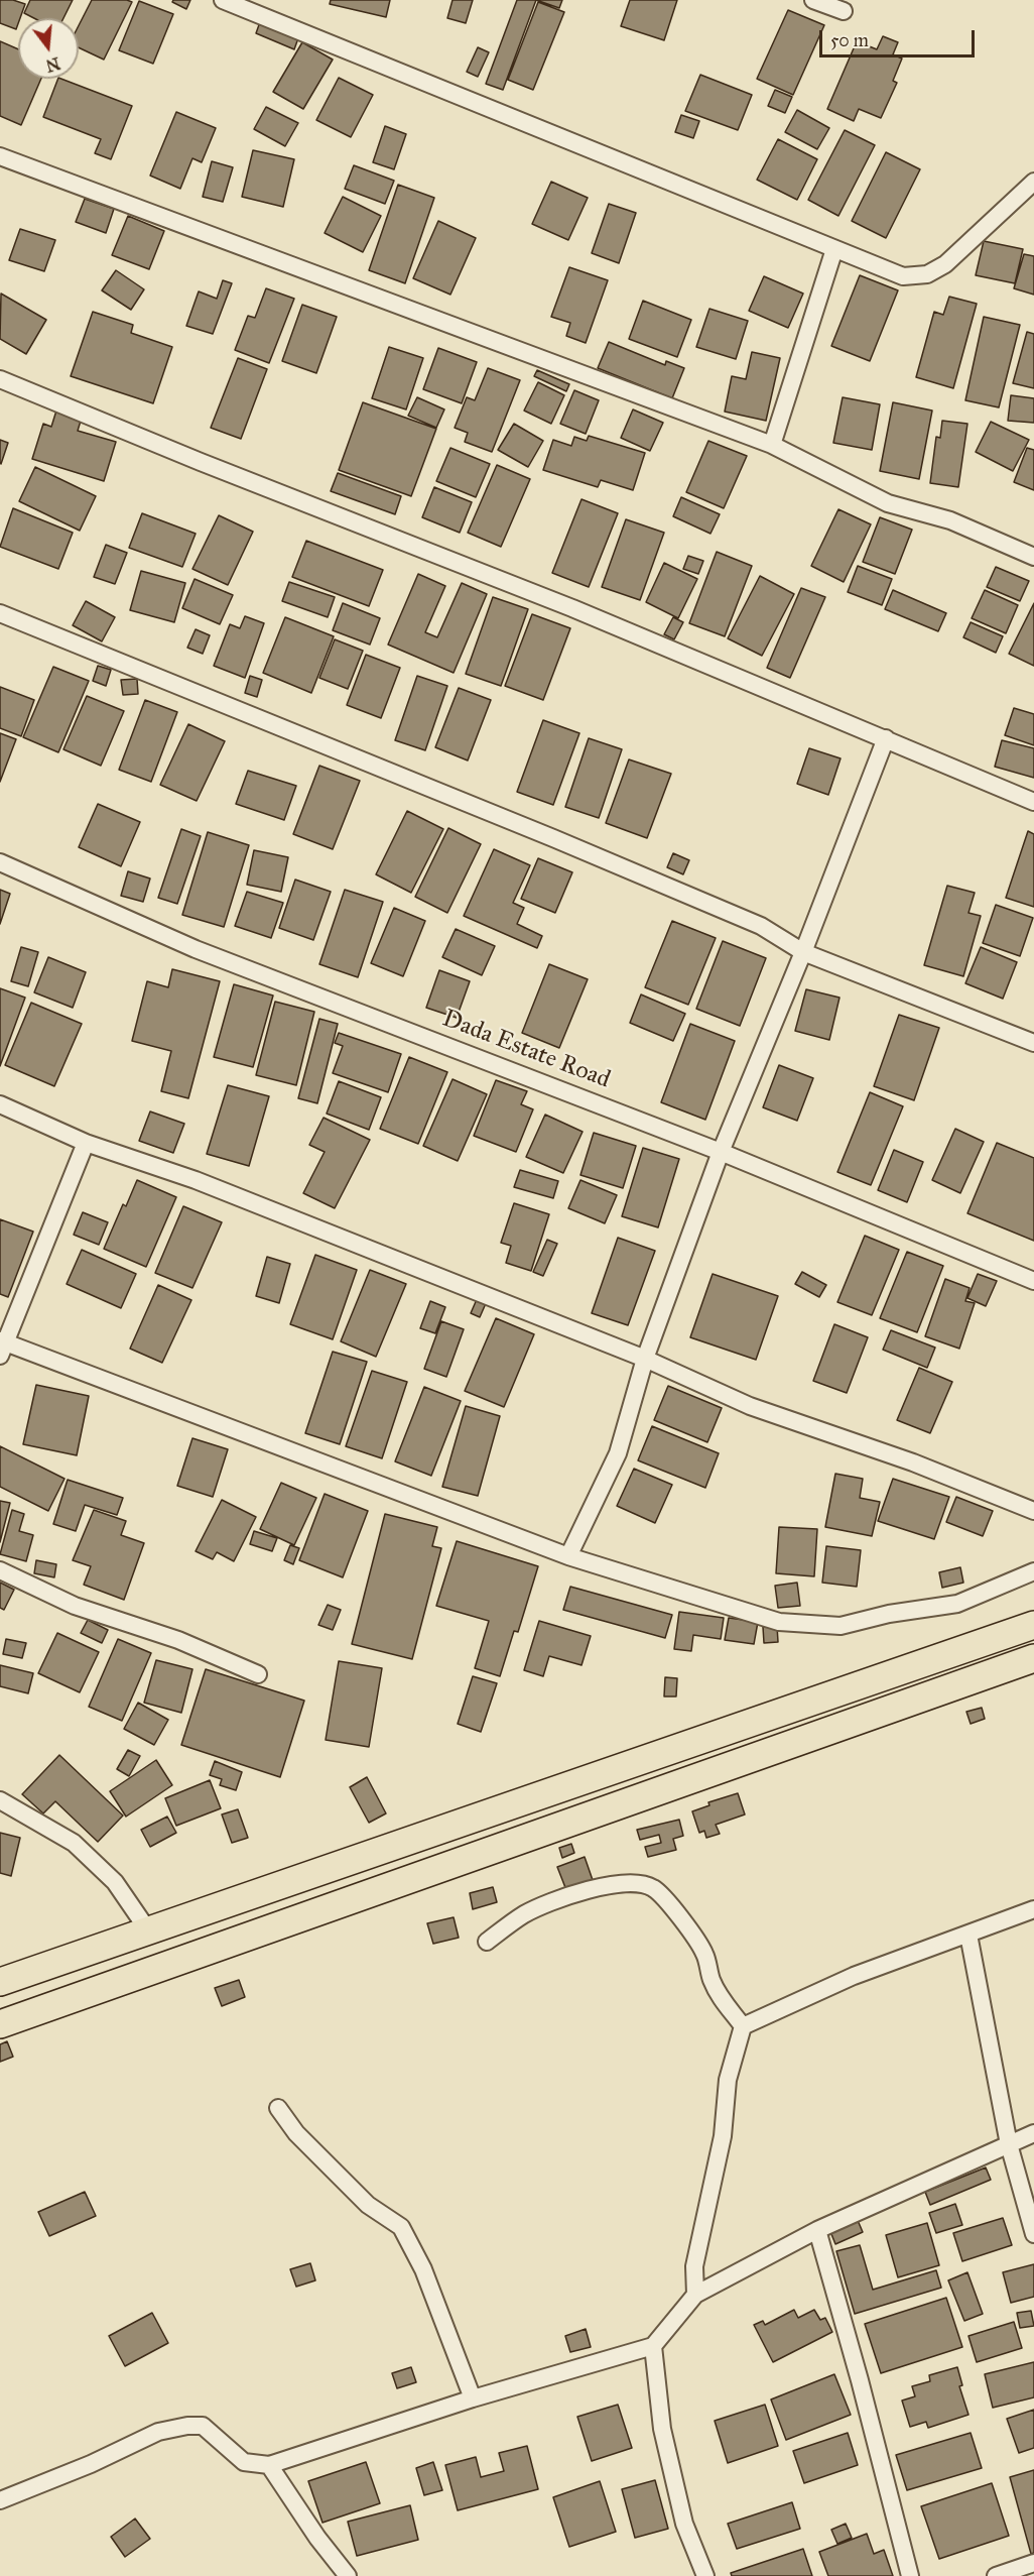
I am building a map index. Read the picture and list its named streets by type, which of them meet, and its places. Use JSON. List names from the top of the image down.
{
  "streets": {
    "street": ["Dada Estate Road"]
  },
  "scale_bar": "50 m",
  "north": "bottom"
}
